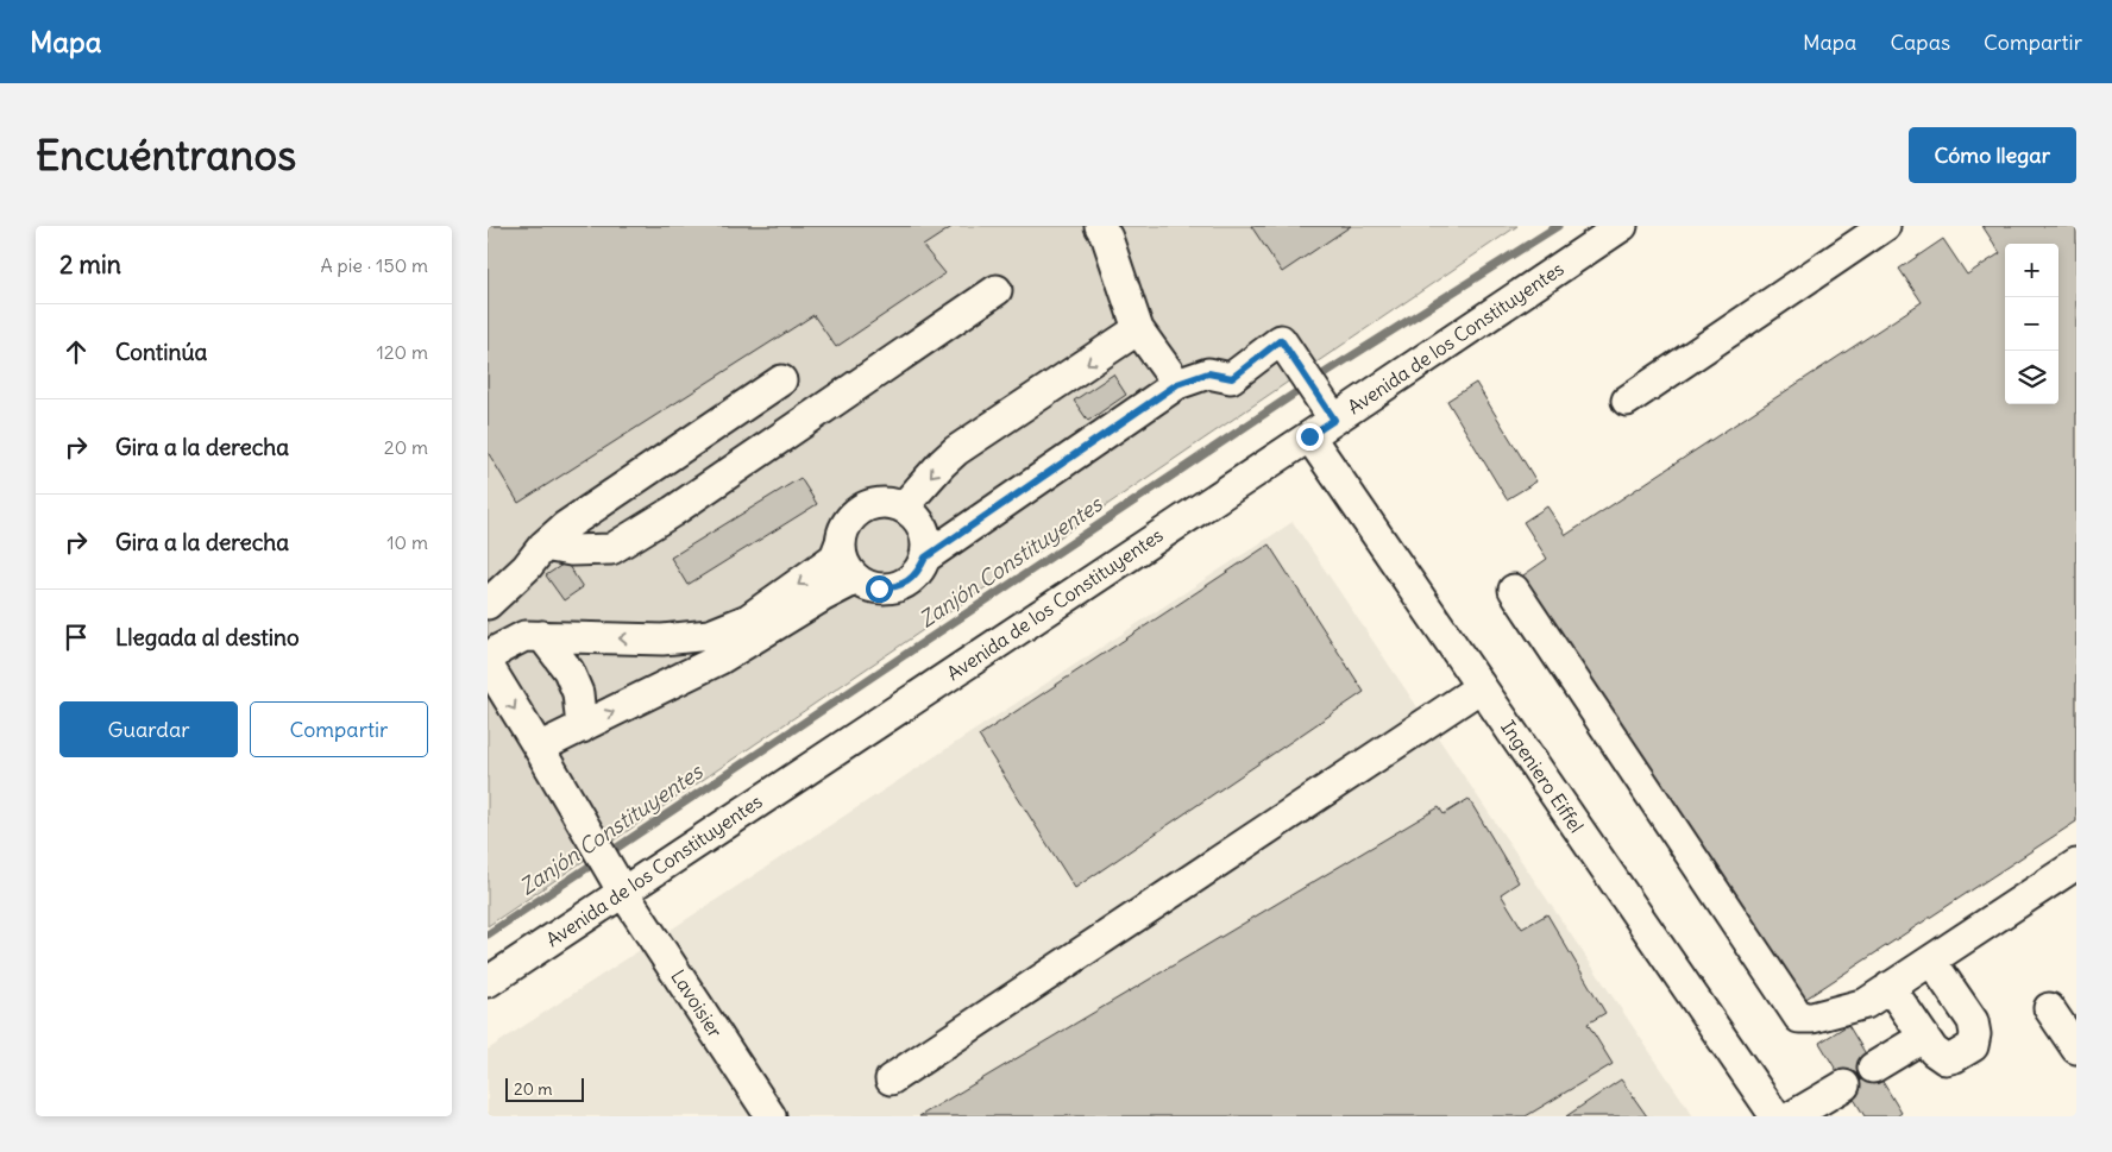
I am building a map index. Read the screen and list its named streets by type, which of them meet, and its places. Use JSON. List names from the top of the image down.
{
  "streets": {
    "street": ["Avenida de los Constituyentes", "Ingeniero Eiffel", "Lavoisier"]
  },
  "crossings": [
    ["Avenida de los Constituyentes", "Ingeniero Eiffel"],
    ["Avenida de los Constituyentes", "Lavoisier"]
  ],
  "water": ["Zanjón Constituyentes"],
  "scale_bar": "20 m",
  "page": {
    "header": "Mapa",
    "nav": ["Mapa", "Capas", "Compartir"],
    "buttons": [
      "Cómo llegar",
      ["Guardar", "Compartir"]
    ],
    "title": "Encuéntranos",
    "heading": ["2 min", "A pie · 150 m"],
    "map_buttons": ["+", "−"],
    "list": [
      ["Continúa", "120 m"],
      ["Gira a la derecha", "20 m"],
      ["Gira a la derecha", "10 m"],
      "Llegada al destino"
    ],
    "scale": "20 m"
  }
}
